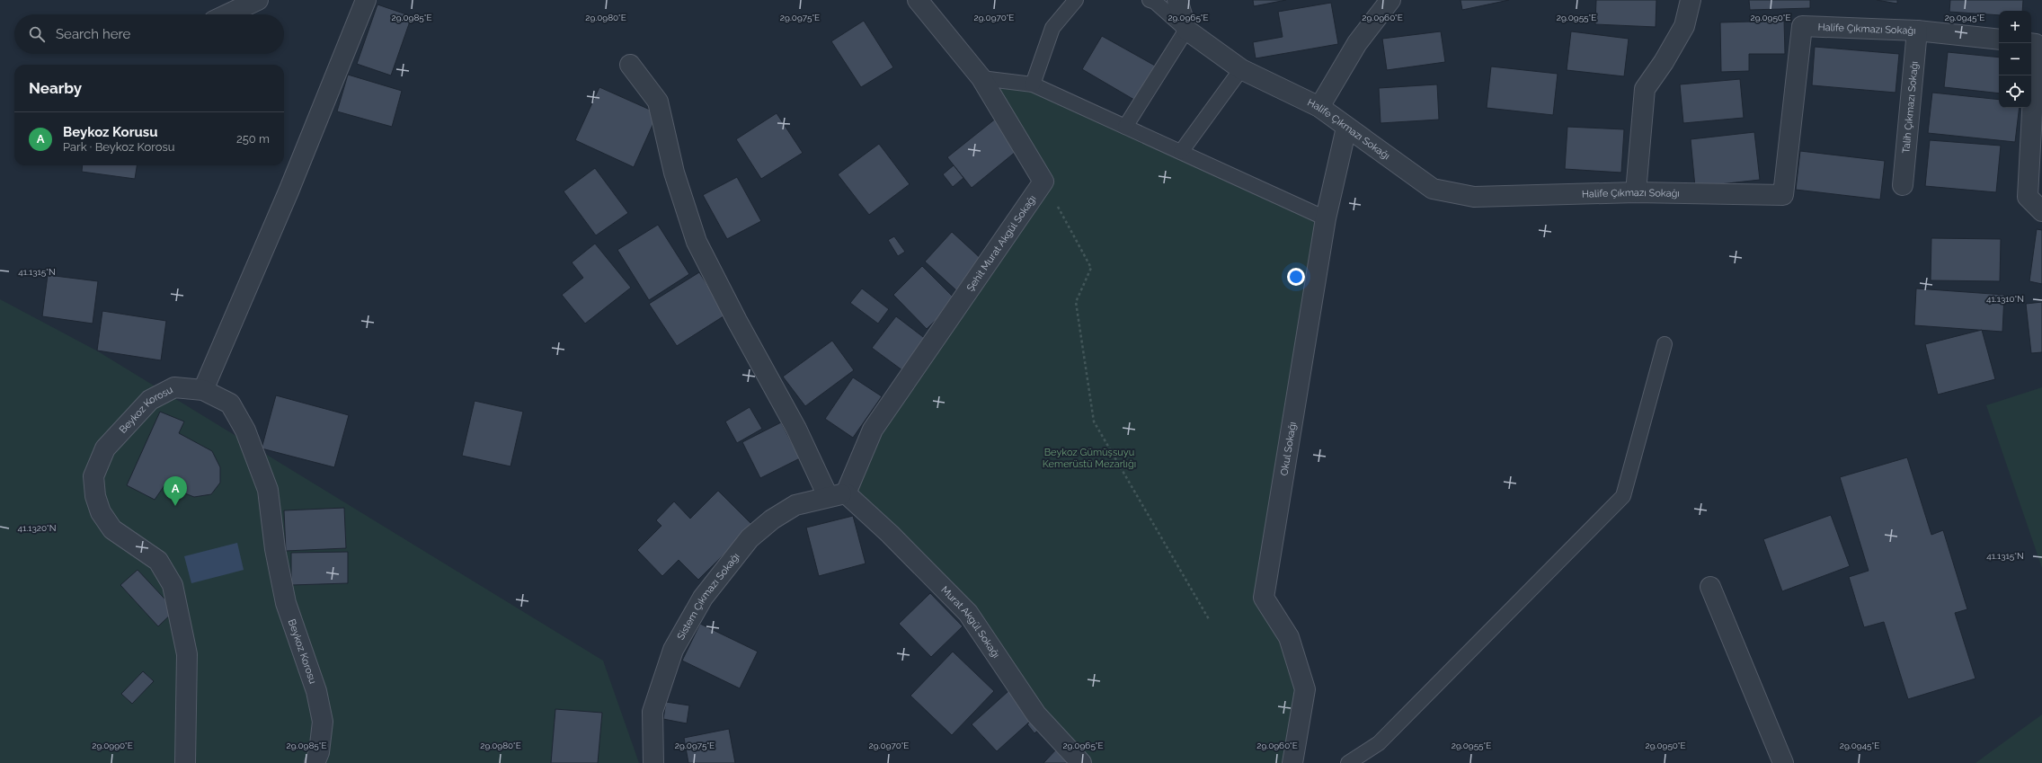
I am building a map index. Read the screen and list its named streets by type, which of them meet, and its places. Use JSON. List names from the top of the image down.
{
  "streets": {
    "street": [
      "Halife Çıkmazı Sokağı",
      "Talih Çıkmazı Sokağı",
      "Şehit Murat Akgül Sokağı",
      "Beykoz Korosu",
      "Okul Sokağı",
      "Sistem Çıkmazı Sokağı",
      "Murat Akgül Sokağı"
    ]
  },
  "crossings": [
    ["Halife Çıkmazı Sokağı", "Talih Çıkmazı Sokağı"],
    ["Halife Çıkmazı Sokağı", "Okul Sokağı"],
    ["Şehit Murat Akgül Sokağı", "Sistem Çıkmazı Sokağı"],
    ["Şehit Murat Akgül Sokağı", "Murat Akgül Sokağı"],
    ["Sistem Çıkmazı Sokağı", "Murat Akgül Sokağı"]
  ],
  "parks": ["Beykoz Gümüşsuyu Kemerüstü Mezarlığı"],
  "page": {
    "map_buttons": ["+", "−"],
    "search": "Search here",
    "heading": "Nearby",
    "list": [
      {
        "mark": "A",
        "name": "Beykoz Korusu",
        "note": "Park · Beykoz Korosu",
        "value": "250 m"
      }
    ],
    "pins": "A"
  },
  "coordinates": [
    "29.0985°E",
    "29.0980°E",
    "29.0975°E",
    "29.0970°E",
    "29.0965°E",
    "29.0960°E",
    "29.0955°E",
    "29.0950°E",
    "29.0945°E",
    "41.1315°N",
    "41.1310°N",
    "41.1320°N",
    "29.0990°E"
  ]
}
